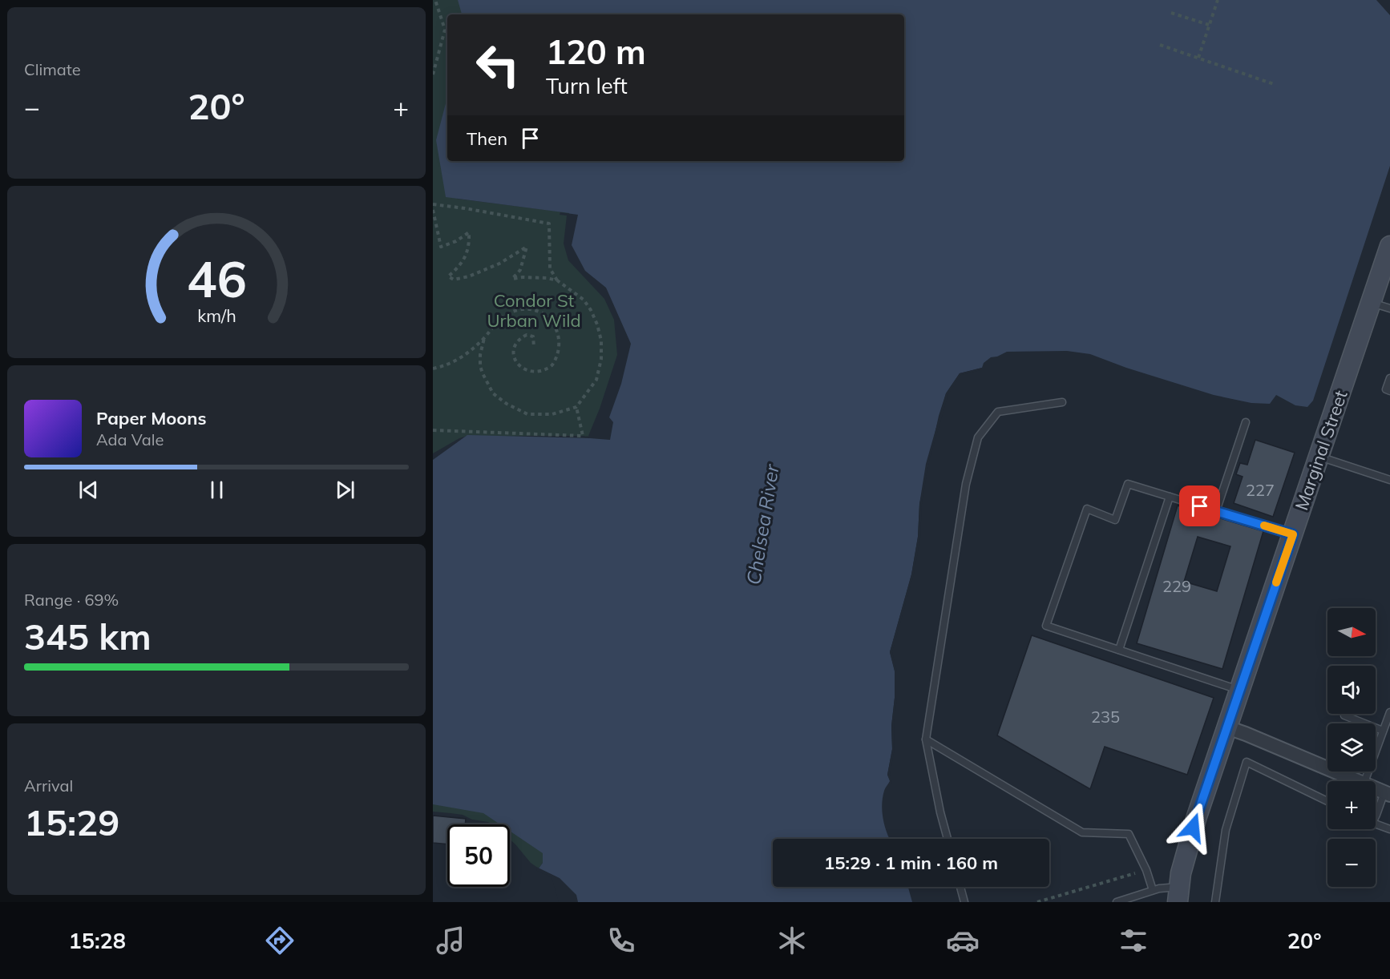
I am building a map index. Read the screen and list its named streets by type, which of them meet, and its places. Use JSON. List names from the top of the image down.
{
  "streets": {
    "main road": ["Marginal Street"]
  },
  "water": ["Chelsea River"],
  "parks": ["Condor St Urban Wild"],
  "house_numbers": ["227", "229", "235"],
  "north": "right",
  "page": {
    "tile": [
      "Climate",
      ["Range · 69%", "345 km"],
      ["Arrival", "15:29"]
    ],
    "turn": ["120 m", "Turn left"],
    "heat": ["−", "20°", "+"],
    "then": "Then",
    "song": ["Paper Moons", "Ada Vale"],
    "map_buttons": ["+", "−"],
    "limit": "50",
    "trip": "15:29 · 1 min · 160 m",
    "tabs": ["15:28", "20°"],
    "gauge": ["46", "km/h"]
  }
}
